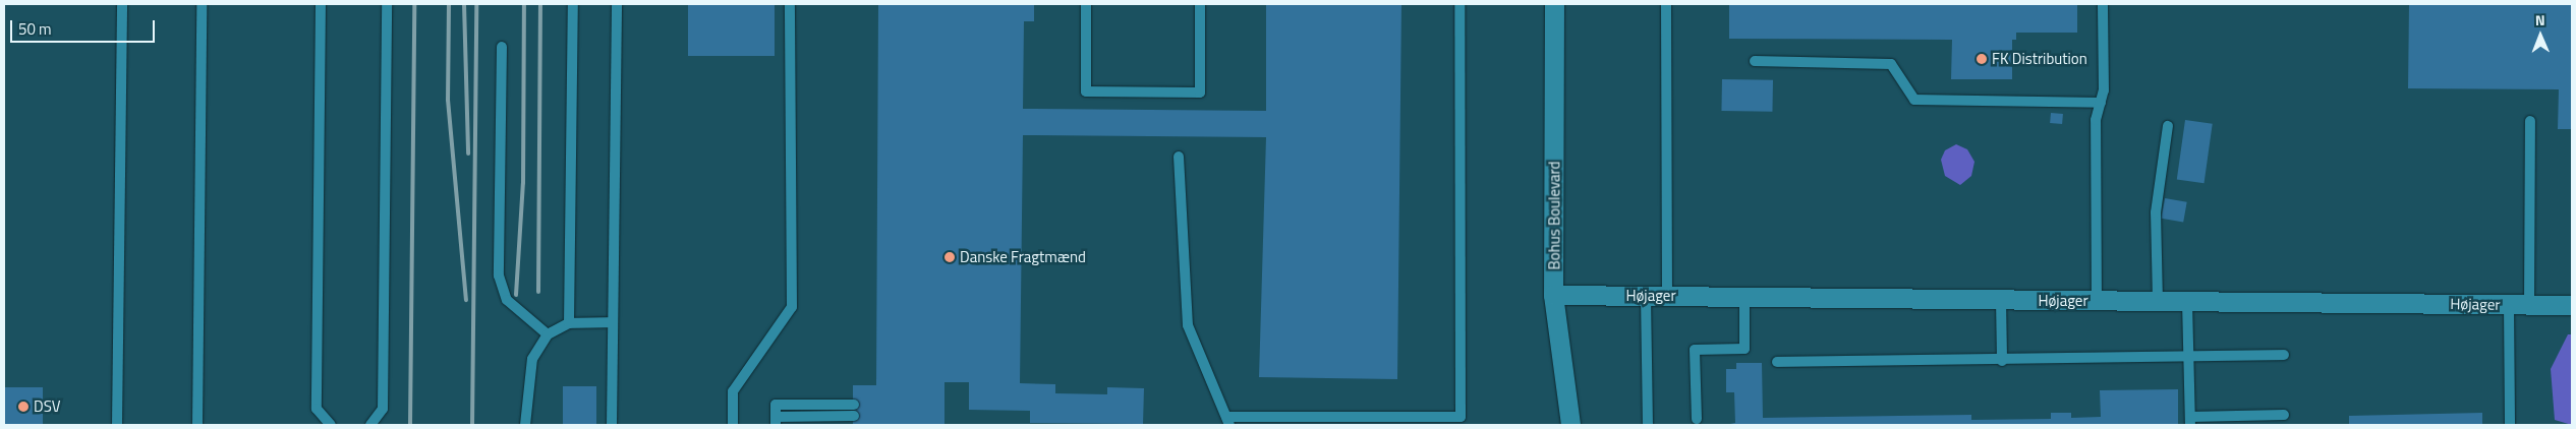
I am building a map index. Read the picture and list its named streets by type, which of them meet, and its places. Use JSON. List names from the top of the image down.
{
  "streets": {
    "street": ["Bohus Boulevard", "Højager"]
  },
  "crossings": [
    ["Bohus Boulevard", "Højager"]
  ],
  "places": ["FK Distribution", "Danske Fragtmænd", "DSV"],
  "scale_bar": "50 m",
  "north": "top"
}
